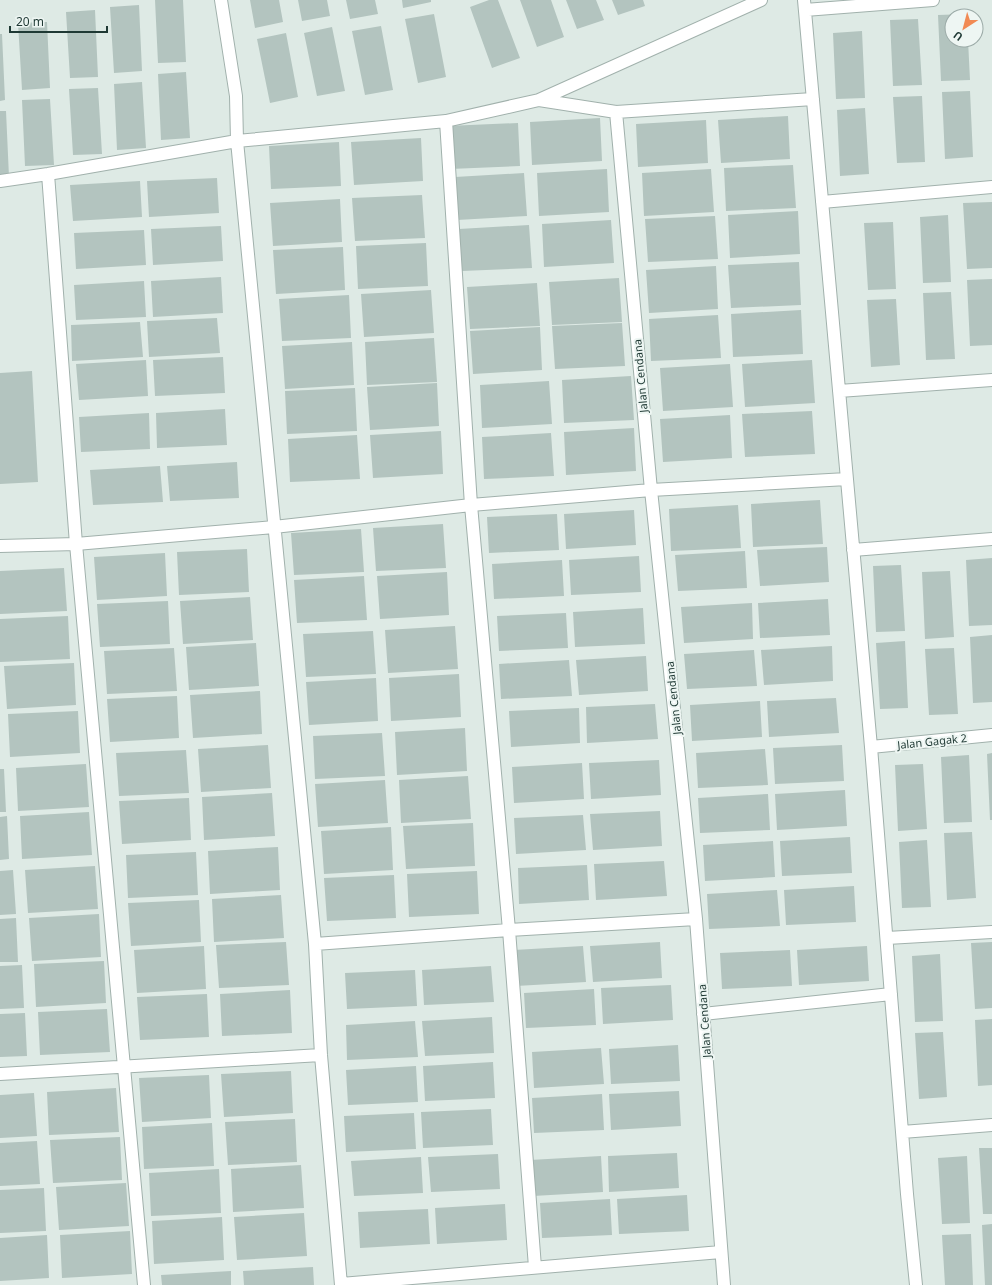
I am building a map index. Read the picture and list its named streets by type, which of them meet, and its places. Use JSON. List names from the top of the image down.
{
  "streets": {
    "street": ["Jalan Cendana", "Jalan Gagak 2"]
  },
  "scale_bar": "20 m",
  "north": "bottom left"
}
